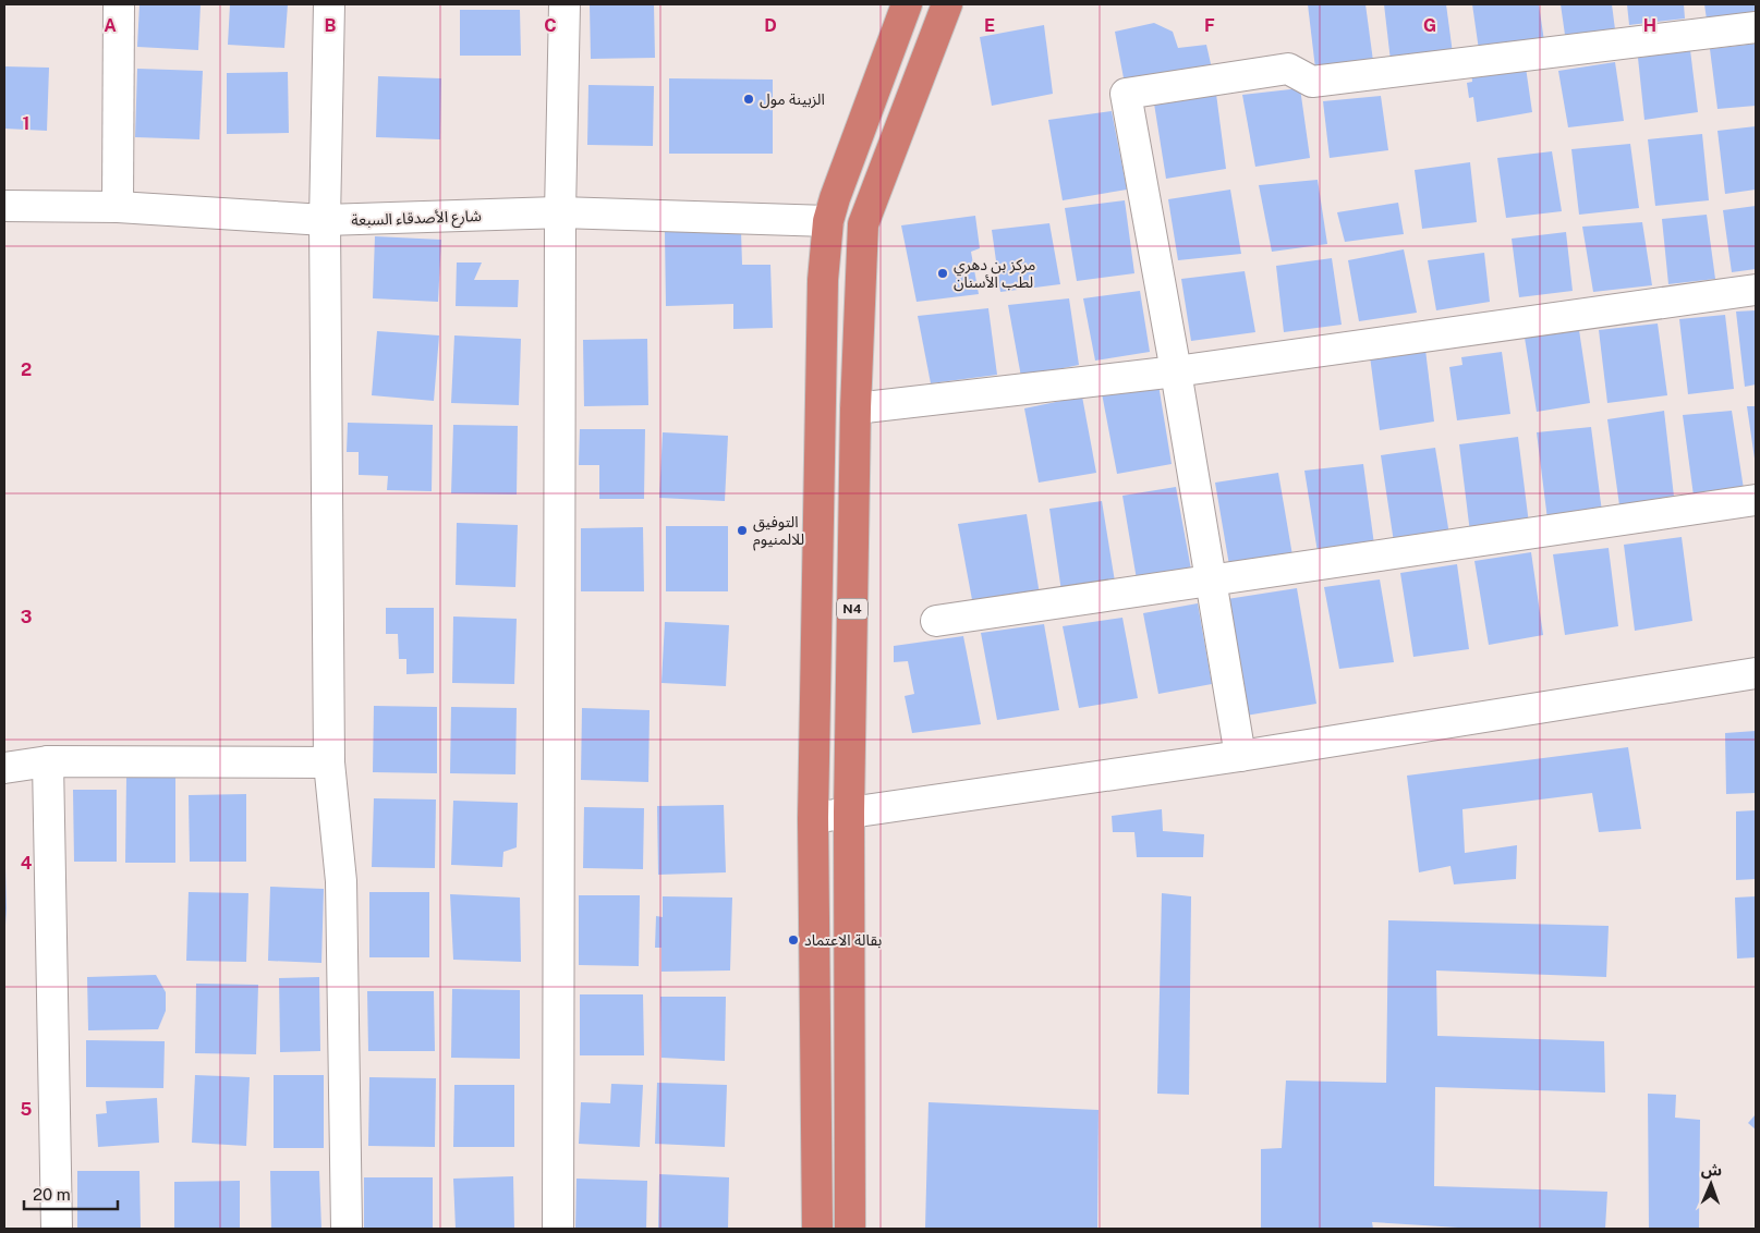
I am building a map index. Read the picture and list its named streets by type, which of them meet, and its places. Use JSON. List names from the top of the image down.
{
  "streets": {
    "highway": ["N4"],
    "street": ["شارع الأصدقاء السبعة"]
  },
  "crossings": [
    ["شارع الأصدقاء السبعة", "N4"]
  ],
  "places": [
    "الزبينة مول",
    "مركز بن دهري لطب الأسنان",
    "التوفيق للالمنيوم",
    "بقالة الاعتماد"
  ],
  "scale_bar": "20 m",
  "north": "top",
  "grid": {
    "columns": [
      "A",
      "B",
      "C",
      "D",
      "E",
      "F",
      "G",
      "H"
    ],
    "rows": [
      "1",
      "2",
      "3",
      "4",
      "5"
    ]
  }
}
